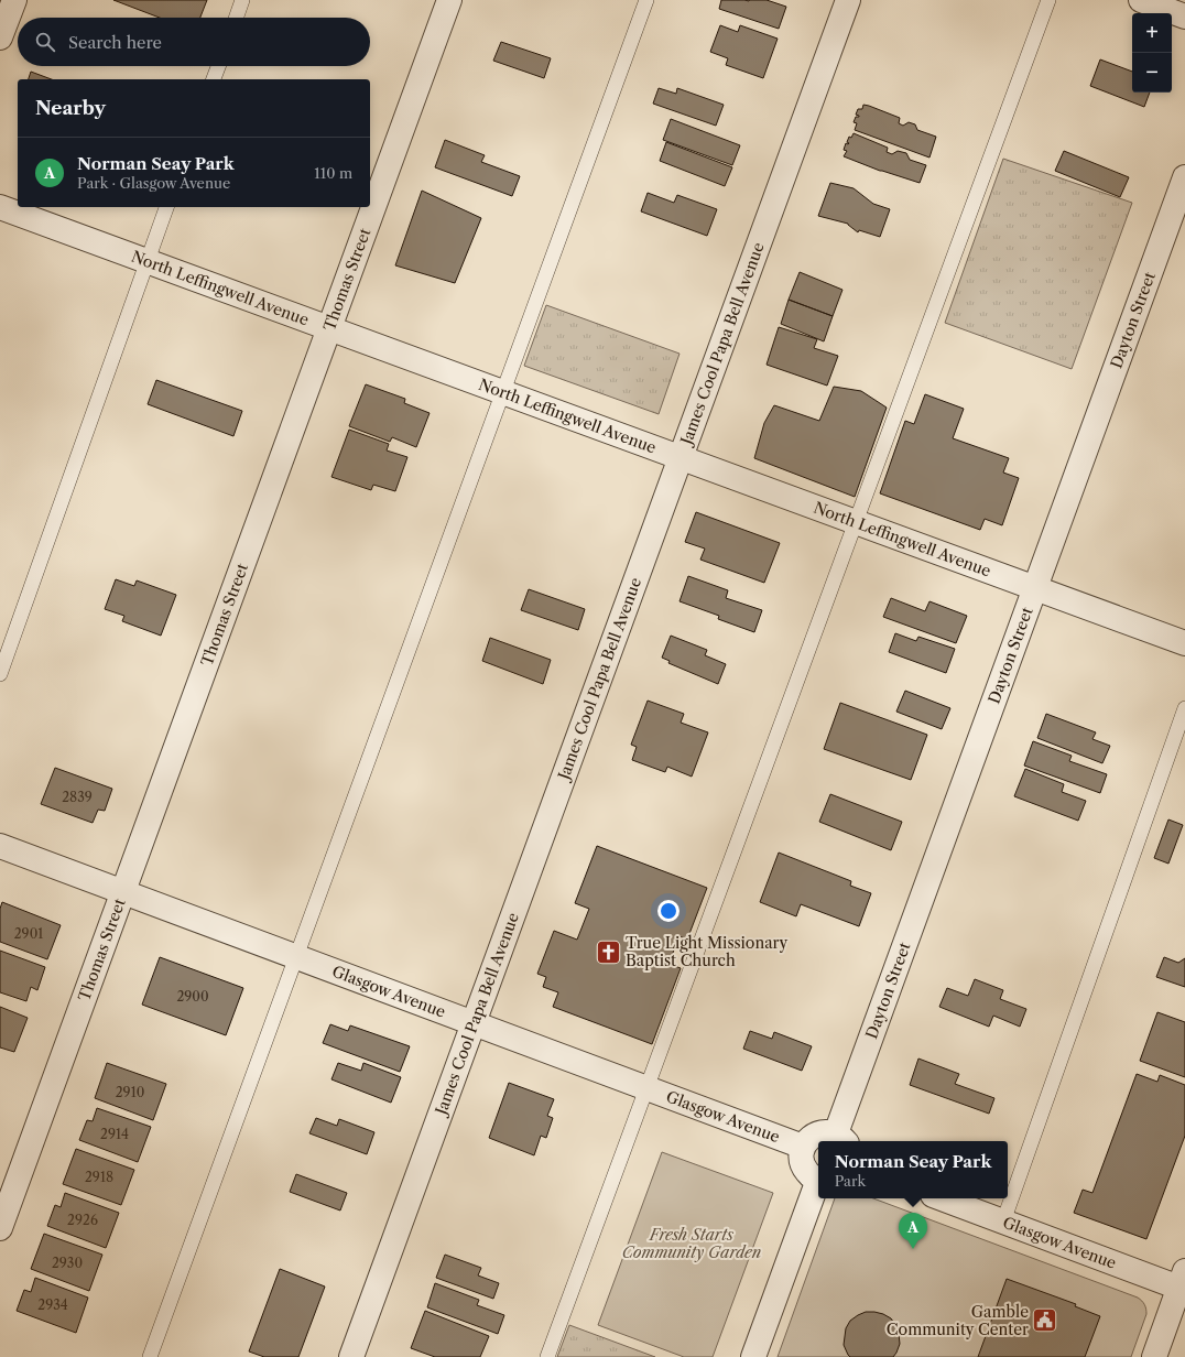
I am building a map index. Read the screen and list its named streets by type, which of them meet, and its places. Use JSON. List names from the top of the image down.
{
  "streets": {
    "street": [
      "Thomas Street",
      "North Leffingwell Avenue",
      "Dayton Street",
      "James Cool Papa Bell Avenue",
      "Glasgow Avenue"
    ]
  },
  "crossings": [
    ["Thomas Street", "North Leffingwell Avenue"],
    ["Thomas Street", "Glasgow Avenue"],
    ["North Leffingwell Avenue", "Dayton Street"],
    ["North Leffingwell Avenue", "James Cool Papa Bell Avenue"],
    ["James Cool Papa Bell Avenue", "Glasgow Avenue"]
  ],
  "parks": ["Fresh Starts Community Garden"],
  "places": {
    "church": ["True Light Missionary Baptist Church"],
    "public building": ["Gamble Community Center"]
  },
  "house_numbers": [
    "2839",
    "2901",
    "2900",
    "2910",
    "2914",
    "2918",
    "2926",
    "2930",
    "2934"
  ],
  "page": {
    "map_buttons": ["+", "−"],
    "search": "Search here",
    "heading": "Nearby",
    "list": [
      {
        "mark": "A",
        "name": "Norman Seay Park",
        "note": "Park · Glasgow Avenue",
        "value": "110 m"
      }
    ],
    "popup": ["Norman Seay Park", "Park"],
    "pins": "A"
  }
}
